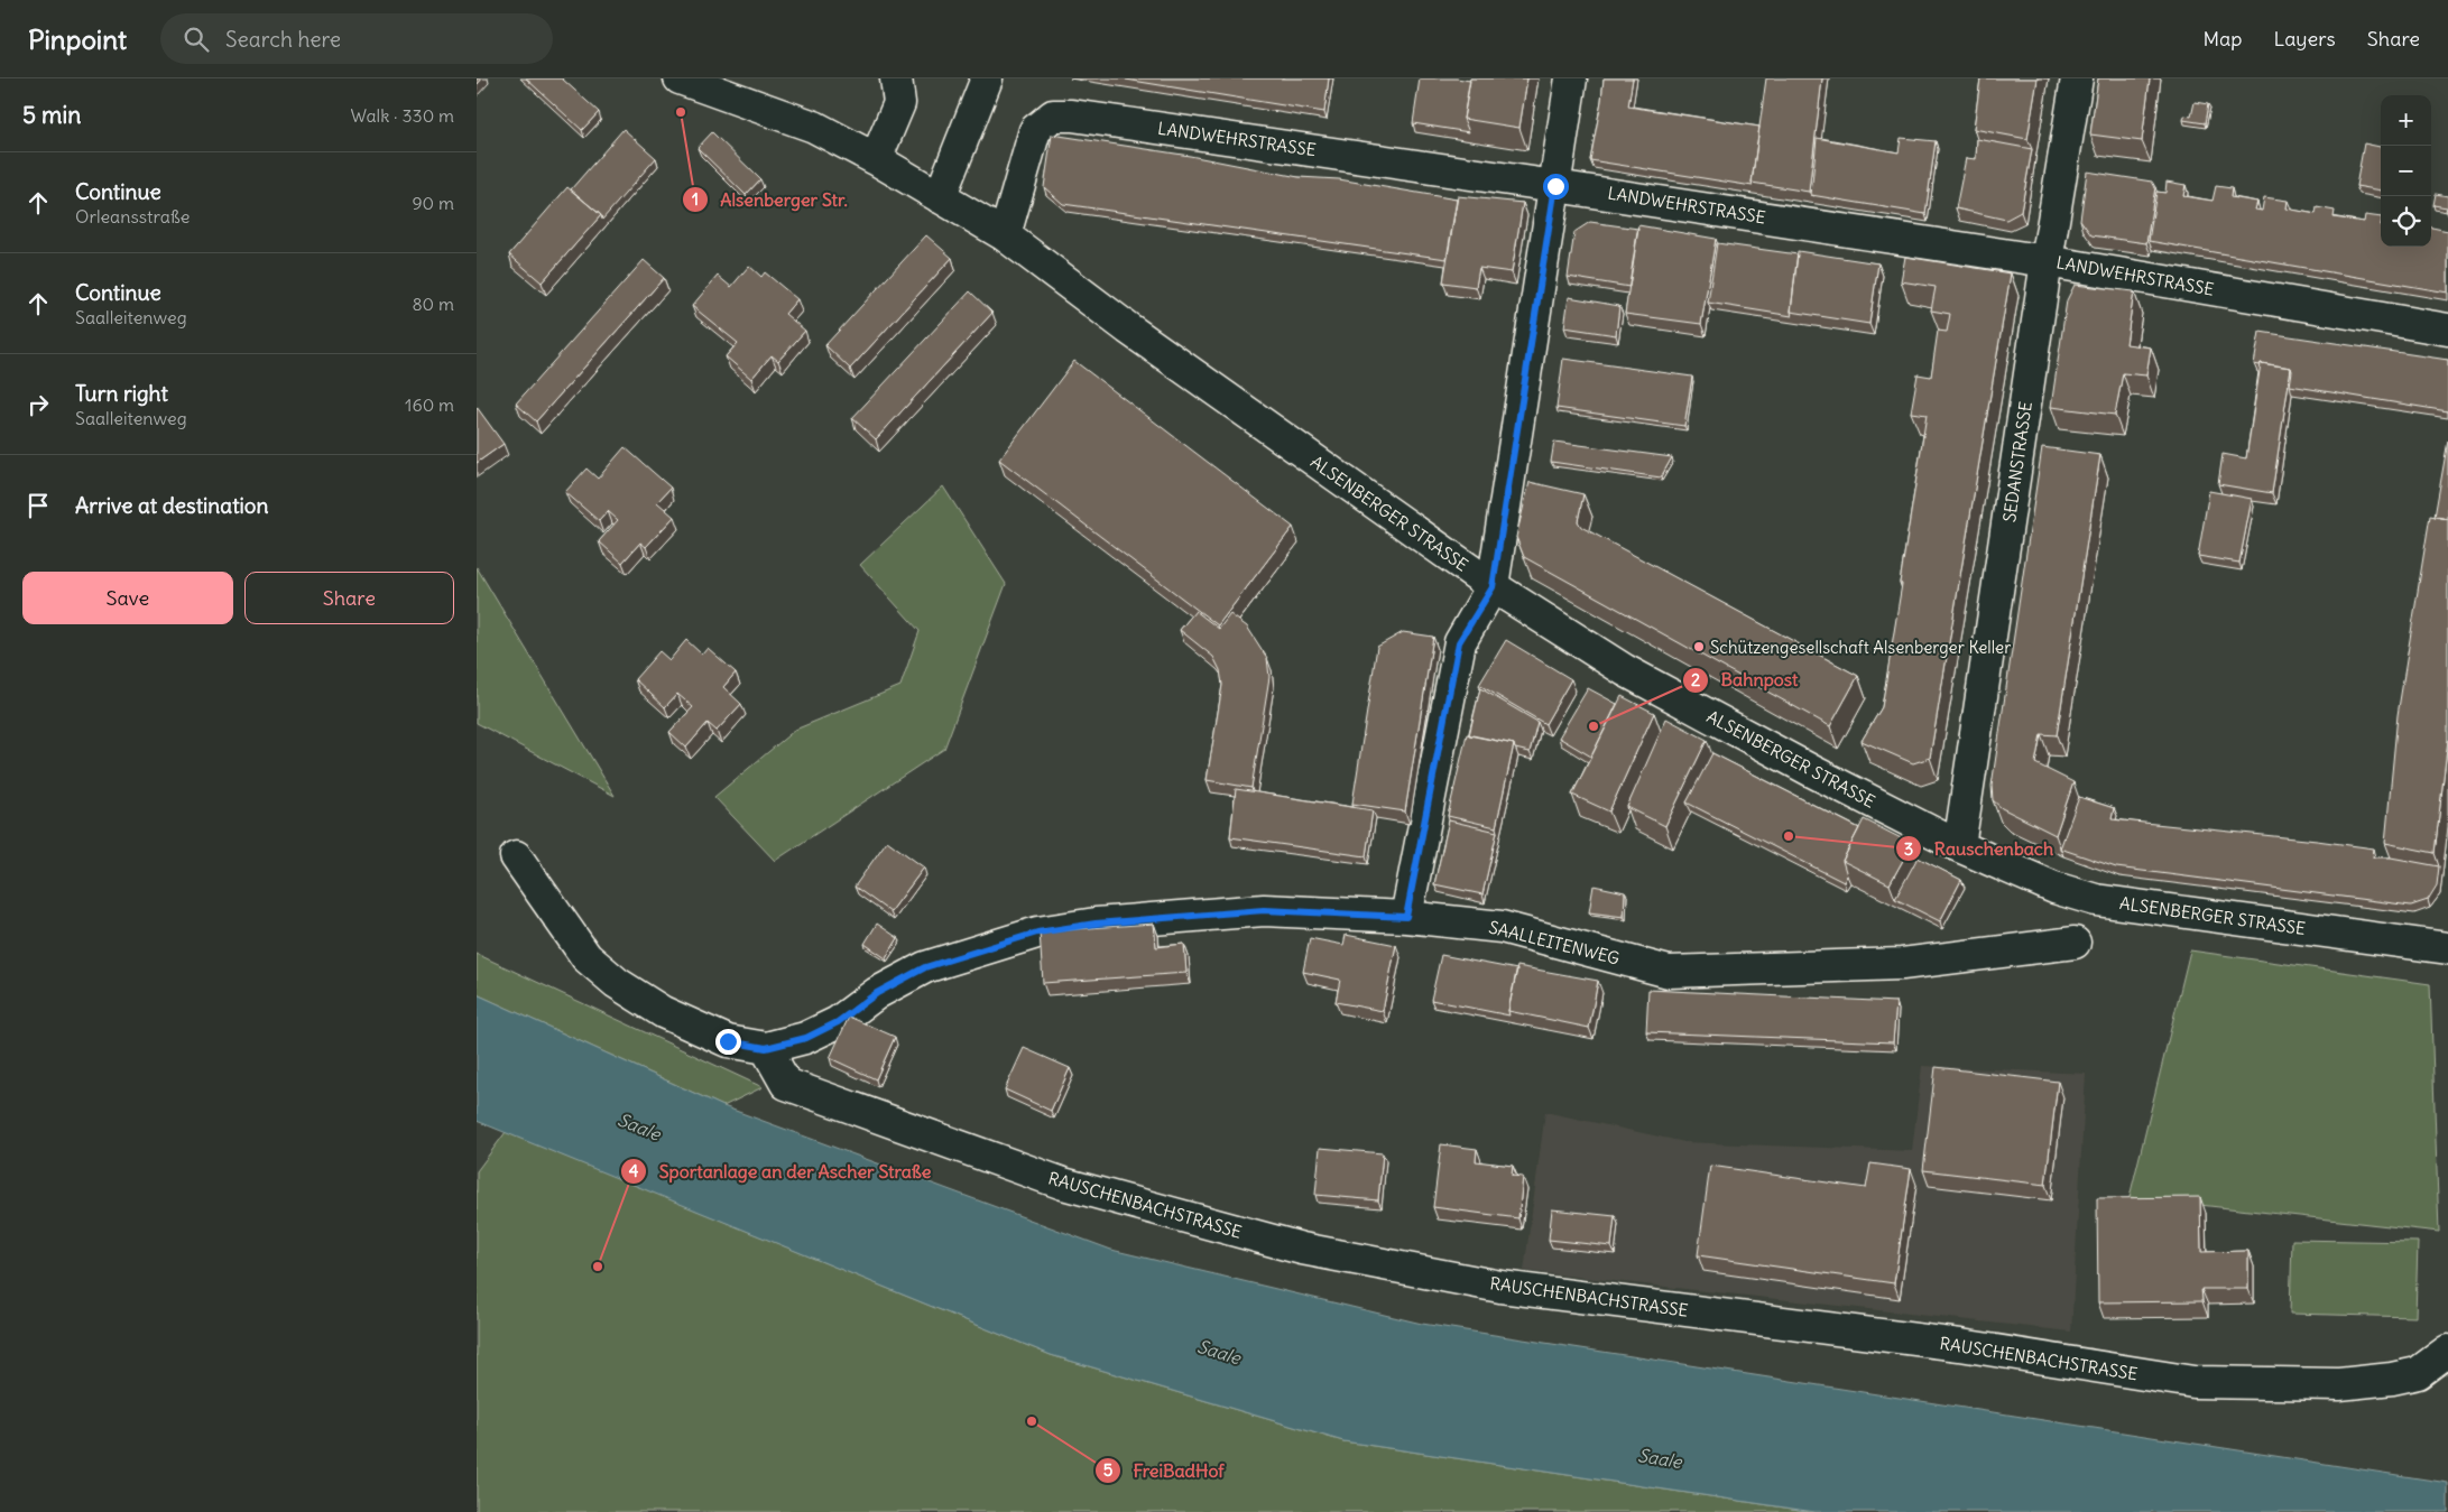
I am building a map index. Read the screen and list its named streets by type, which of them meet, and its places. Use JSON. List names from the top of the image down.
{
  "streets": {
    "street": [
      "LANDWEHRSTRASSE",
      "SEDANSTRASSE",
      "ALSENBERGER STRASSE",
      "SAALLEITENWEG",
      "RAUSCHENBACHSTRASSE"
    ]
  },
  "crossings": [
    ["LANDWEHRSTRASSE", "SEDANSTRASSE"],
    ["LANDWEHRSTRASSE", "ALSENBERGER STRASSE"],
    ["SEDANSTRASSE", "ALSENBERGER STRASSE"],
    ["SAALLEITENWEG", "RAUSCHENBACHSTRASSE"]
  ],
  "water": ["Saale"],
  "places": [
    "Alsenberger Str.",
    "Schützengesellschaft Alsenberger Keller",
    "Bahnpost",
    "Rauschenbach",
    "Sportanlage an der Ascher Straße",
    "FreiBadHof"
  ],
  "page": {
    "header": "Pinpoint",
    "search": "Search here",
    "nav": ["Map", "Layers", "Share"],
    "heading": ["5 min", "Walk · 330 m"],
    "map_buttons": ["+", "−"],
    "list": [
      ["Continue", "Orleansstraße", "90 m"],
      ["Continue", "Saalleitenweg", "80 m"],
      ["Turn right", "Saalleitenweg", "160 m"],
      "Arrive at destination"
    ],
    "buttons": ["Save", "Share"]
  }
}
